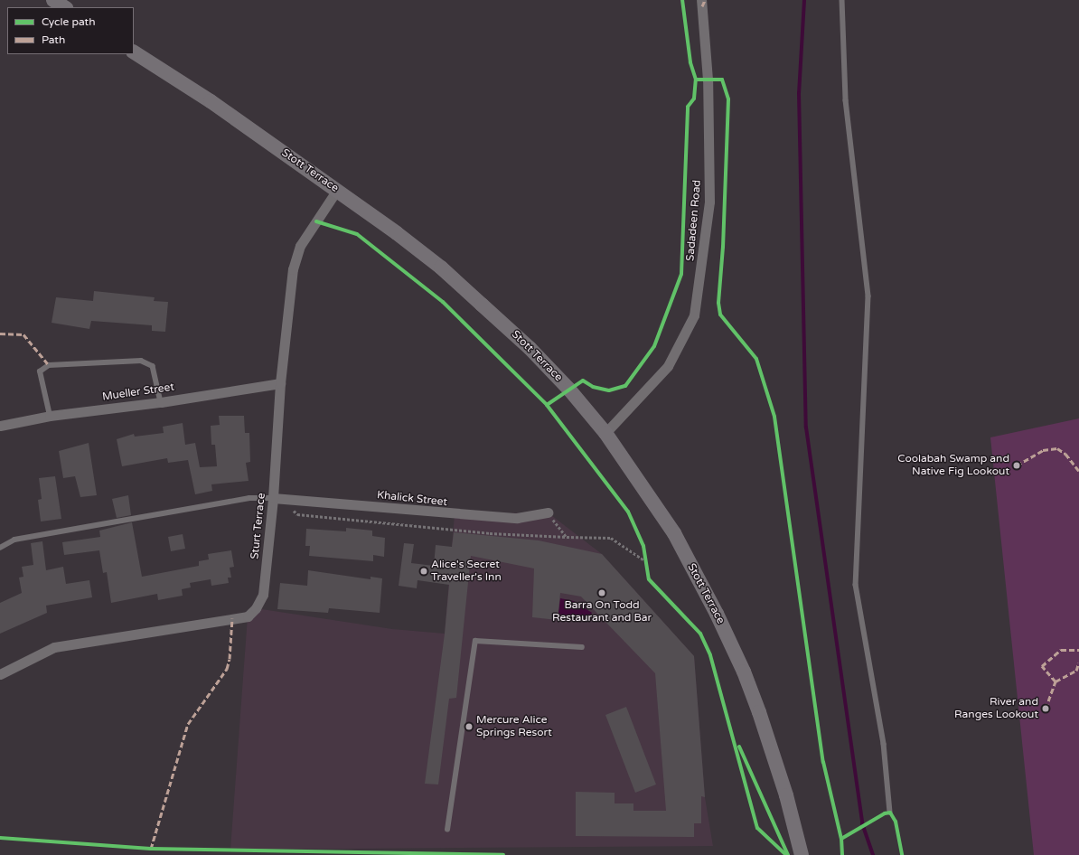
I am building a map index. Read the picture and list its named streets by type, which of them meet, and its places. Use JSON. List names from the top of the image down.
{
  "streets": {
    "main road": ["Stott Terrace"],
    "street": [
      "Sadadeen Road",
      "Mueller Street",
      "Khalick Street",
      "Sturt Terrace"
    ]
  },
  "crossings": [
    ["Stott Terrace", "Sadadeen Road"],
    ["Stott Terrace", "Sturt Terrace"],
    ["Mueller Street", "Sturt Terrace"],
    ["Khalick Street", "Sturt Terrace"]
  ],
  "places": [
    "Coolabah Swamp and Native Fig Lookout",
    "Alice's Secret Traveller's Inn",
    "Barra On Todd Restaurant and Bar",
    "River and Ranges Lookout",
    "Mercure Alice Springs Resort"
  ],
  "legend": ["Cycle path", "Path"]
}
